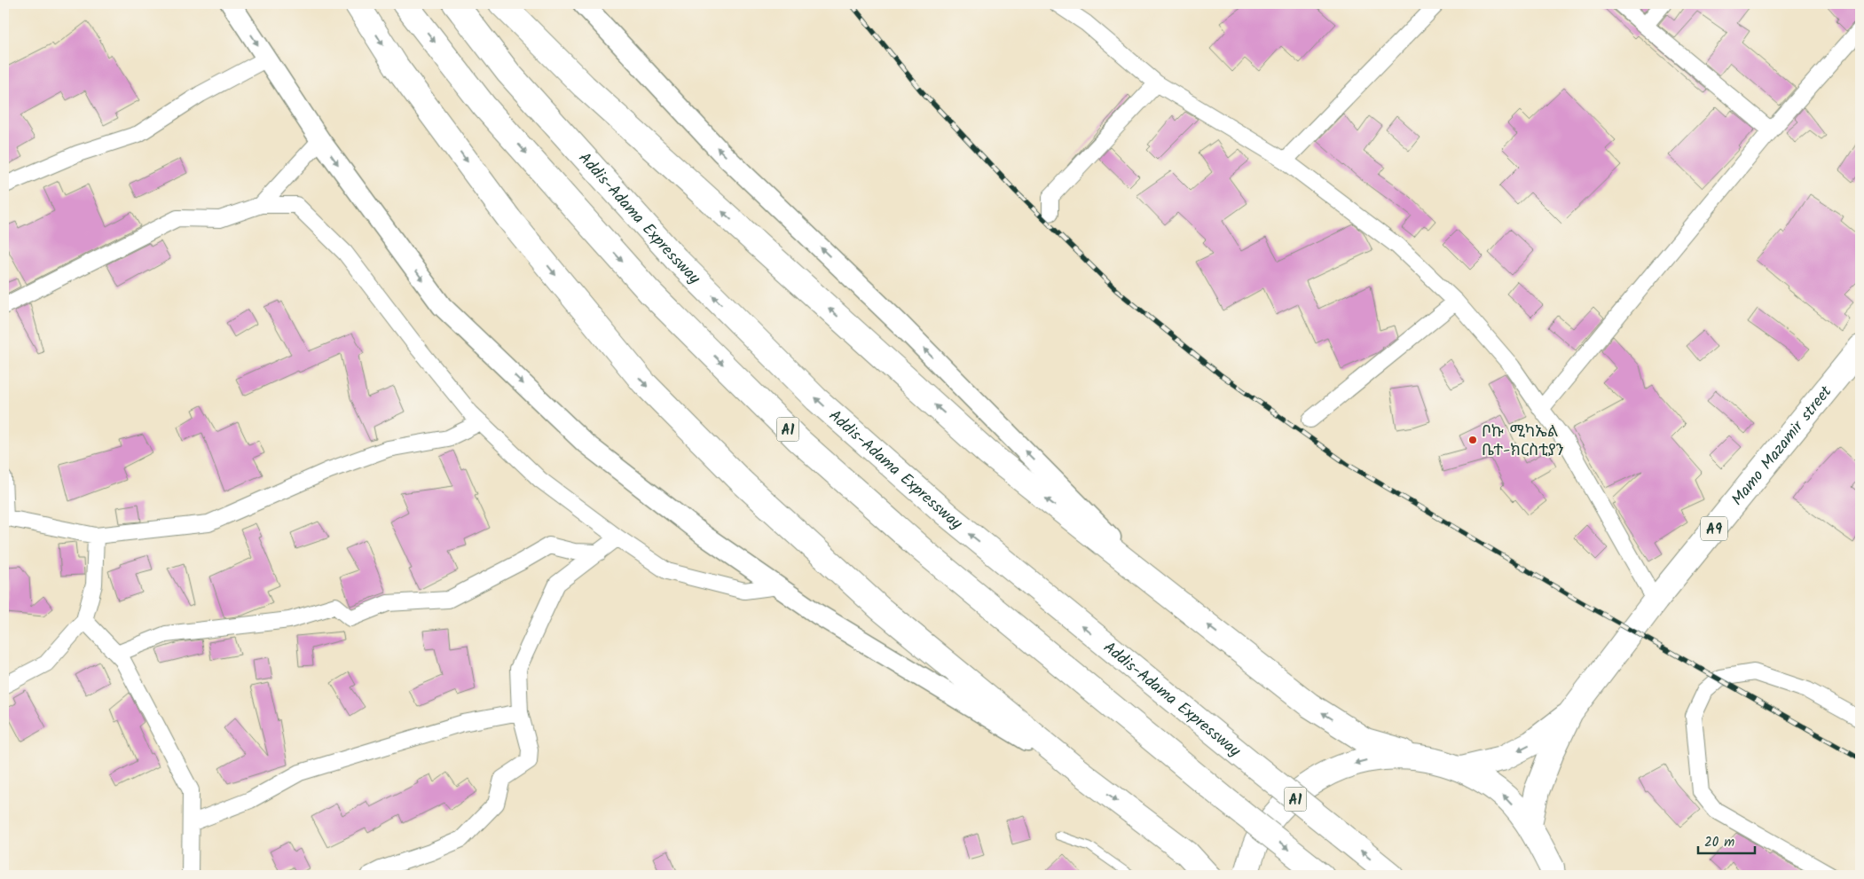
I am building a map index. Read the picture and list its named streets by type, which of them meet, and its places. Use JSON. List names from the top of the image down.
{
  "streets": {
    "main road": [
      "Addis-Adama Expressway",
      "A1",
      "Mamo Mazamir street",
      "A9"
    ]
  },
  "crossings": [
    ["Mamo Mazamir street", "A9"]
  ],
  "places": ["ቦኩ ሚካኤል ቤተ-ክርስቲያን"],
  "scale_bar": "20 m"
}
